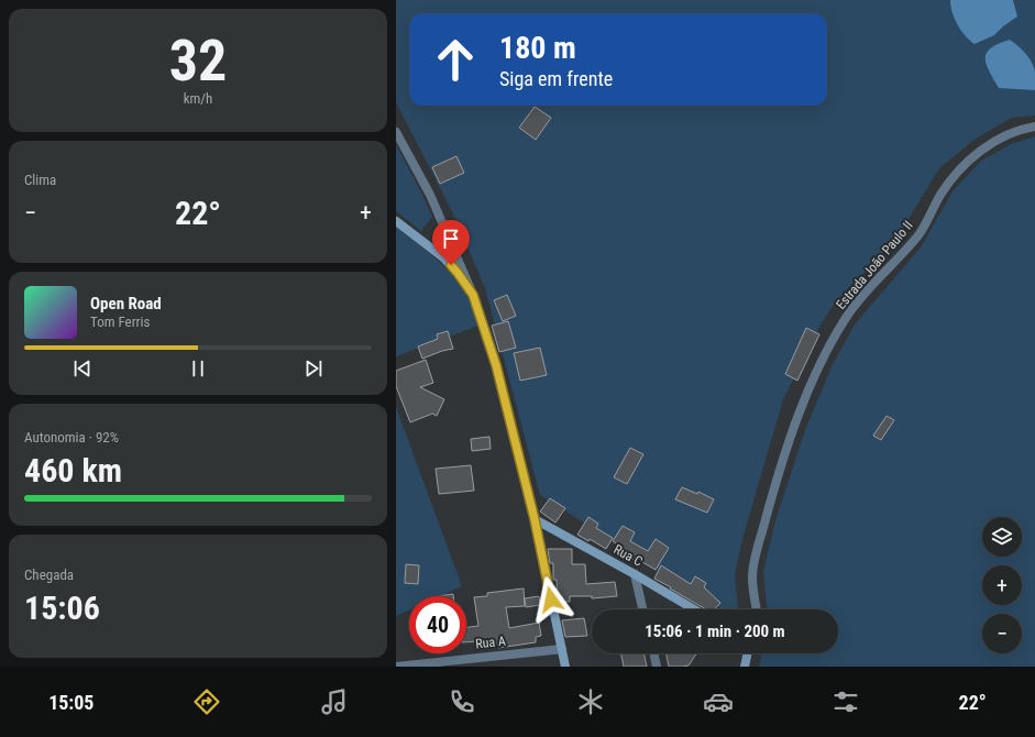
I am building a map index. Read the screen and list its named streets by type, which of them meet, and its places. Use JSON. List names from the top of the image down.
{
  "streets": {
    "street": ["Estrada João Paulo II", "Rua C", "Rua A"]
  },
  "page": {
    "tile": [
      ["32", "km/h"],
      "Clima",
      ["Autonomia · 92%", "460 km"],
      ["Chegada", "15:06"]
    ],
    "turn": ["180 m", "Siga em frente"],
    "heat": ["−", "22°", "+"],
    "song": ["Open Road", "Tom Ferris"],
    "map_buttons": ["+", "−"],
    "limit": "40",
    "trip": "15:06 · 1 min · 200 m",
    "tabs": ["15:05", "22°"]
  }
}
